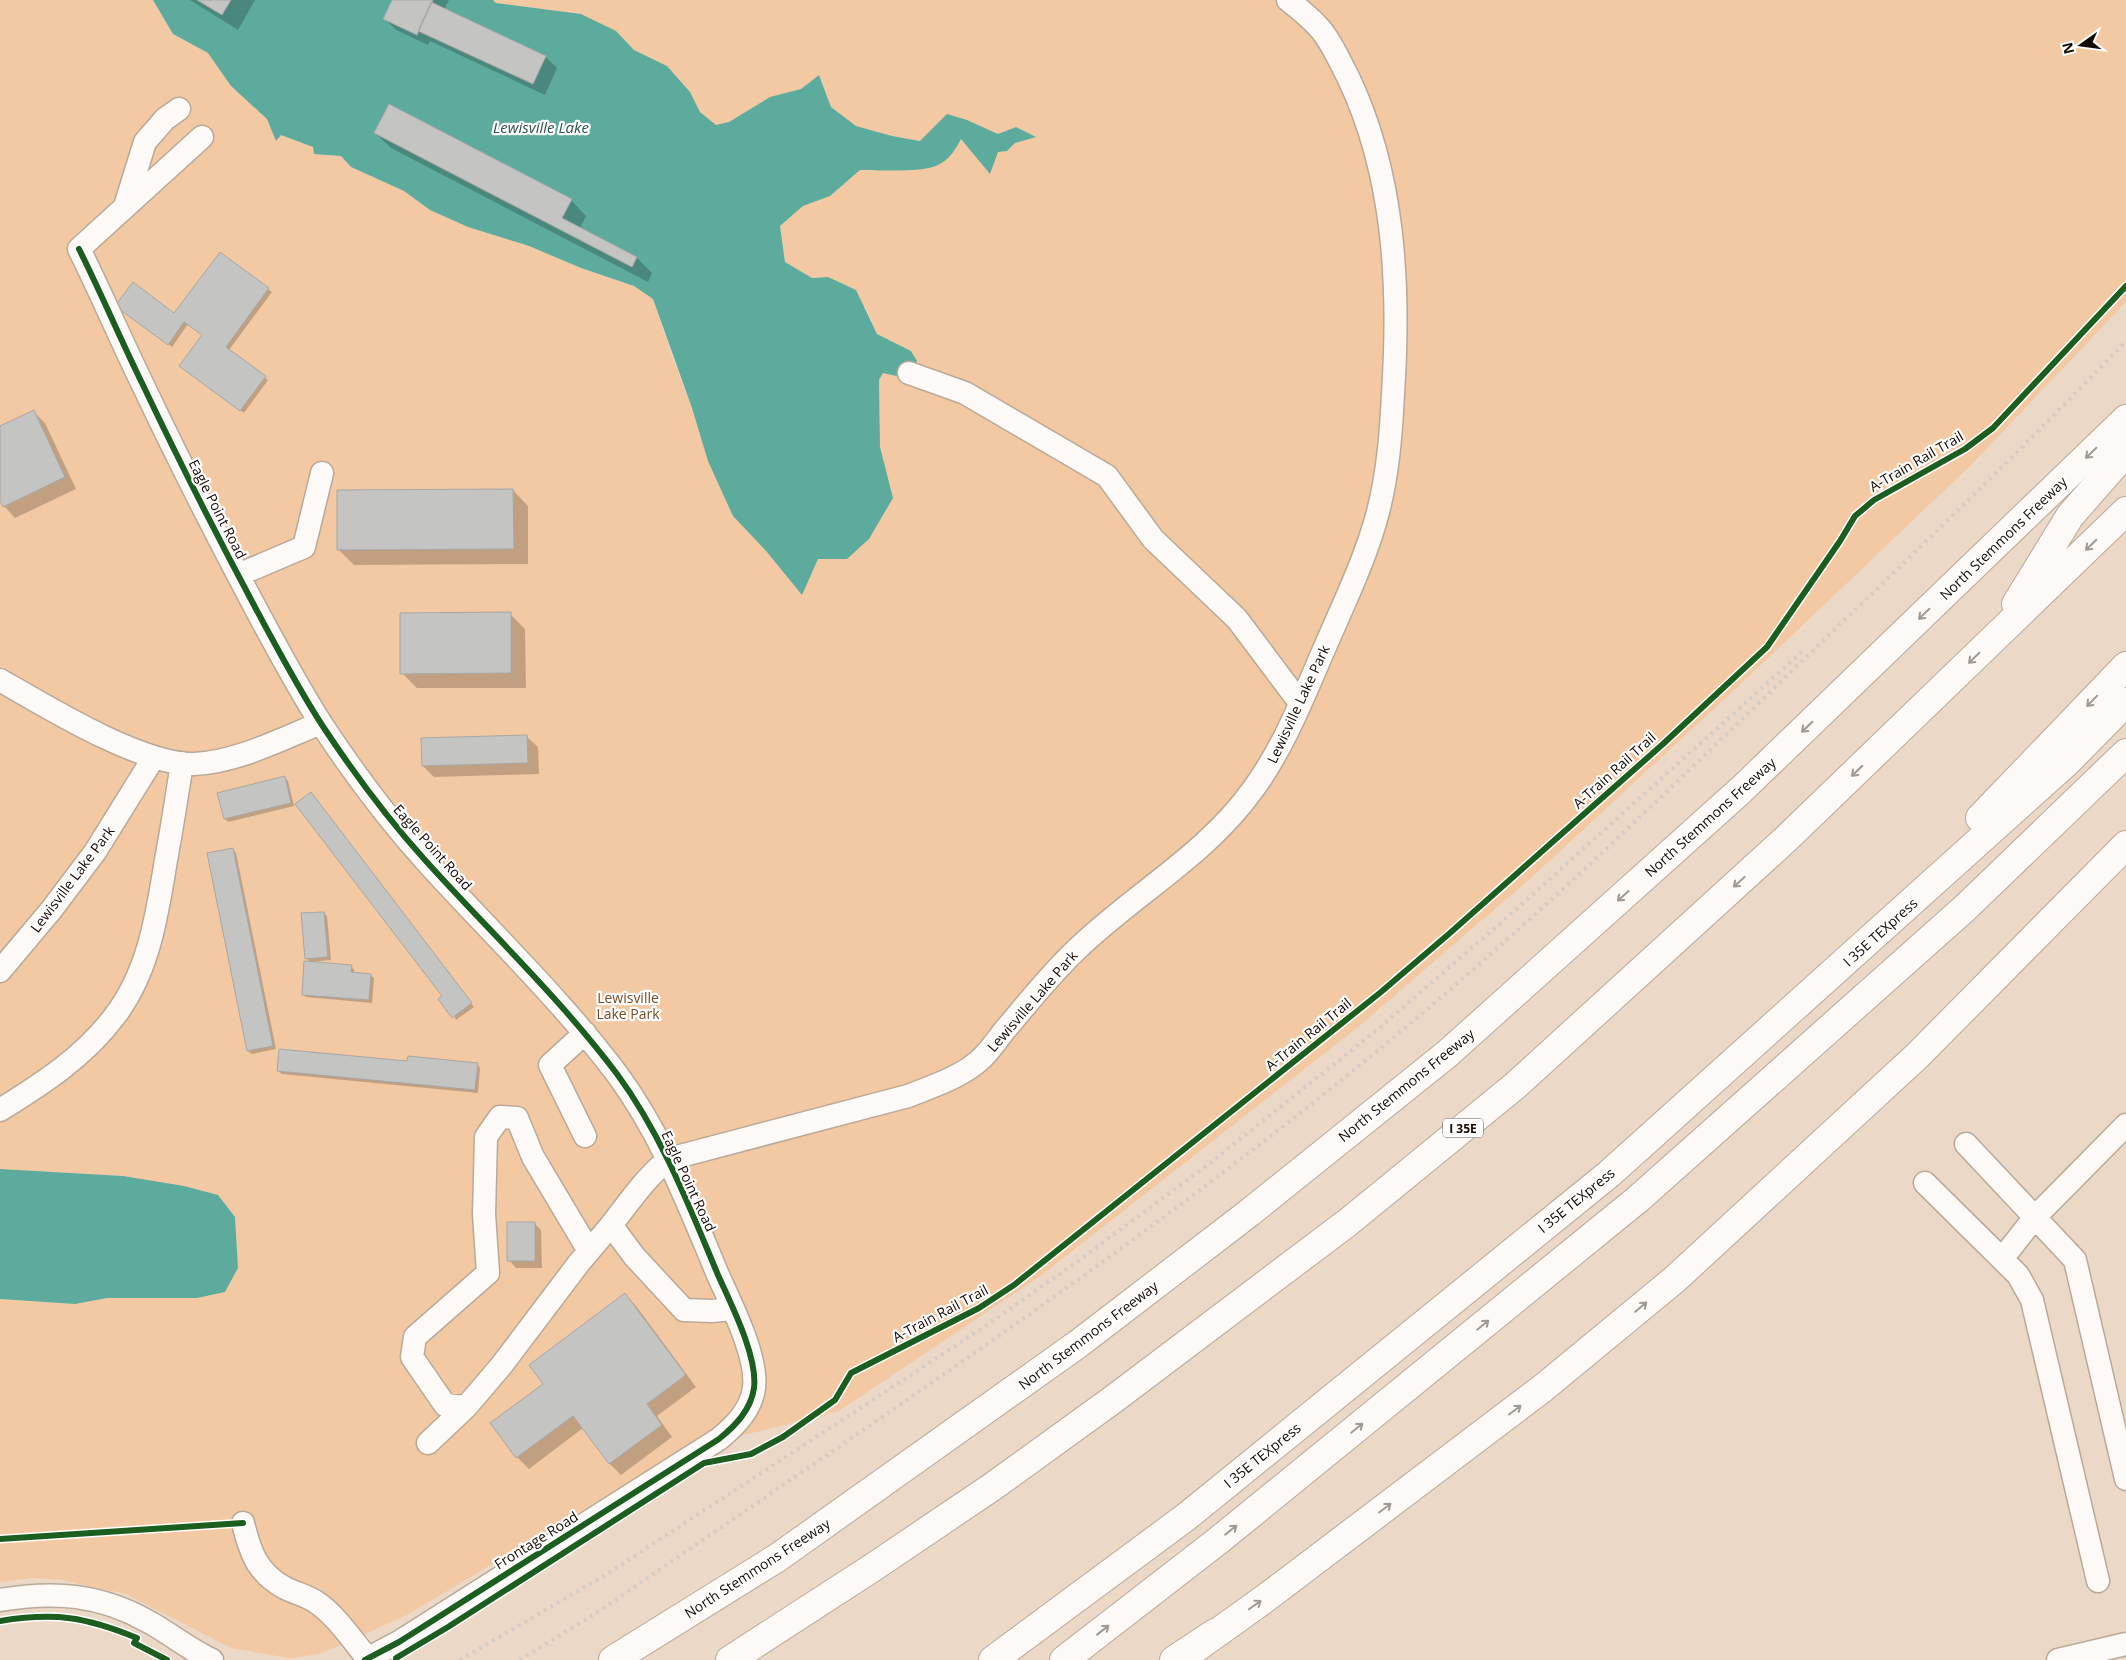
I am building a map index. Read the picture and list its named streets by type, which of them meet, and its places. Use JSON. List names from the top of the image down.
{
  "streets": {
    "main road": ["North Stemmons Freeway", "I 35E TEXpress", "I 35E"],
    "street": ["Eagle Point Road", "Lewisville Lake Park", "Frontage Road"],
    "cycle path": ["A-Train Rail Trail"]
  },
  "crossings": [
    ["Eagle Point Road", "Lewisville Lake Park"],
    ["Eagle Point Road", "Frontage Road"]
  ],
  "water": ["Lewisville Lake"],
  "parks": ["Lewisville Lake Park"],
  "north": "left"
}
